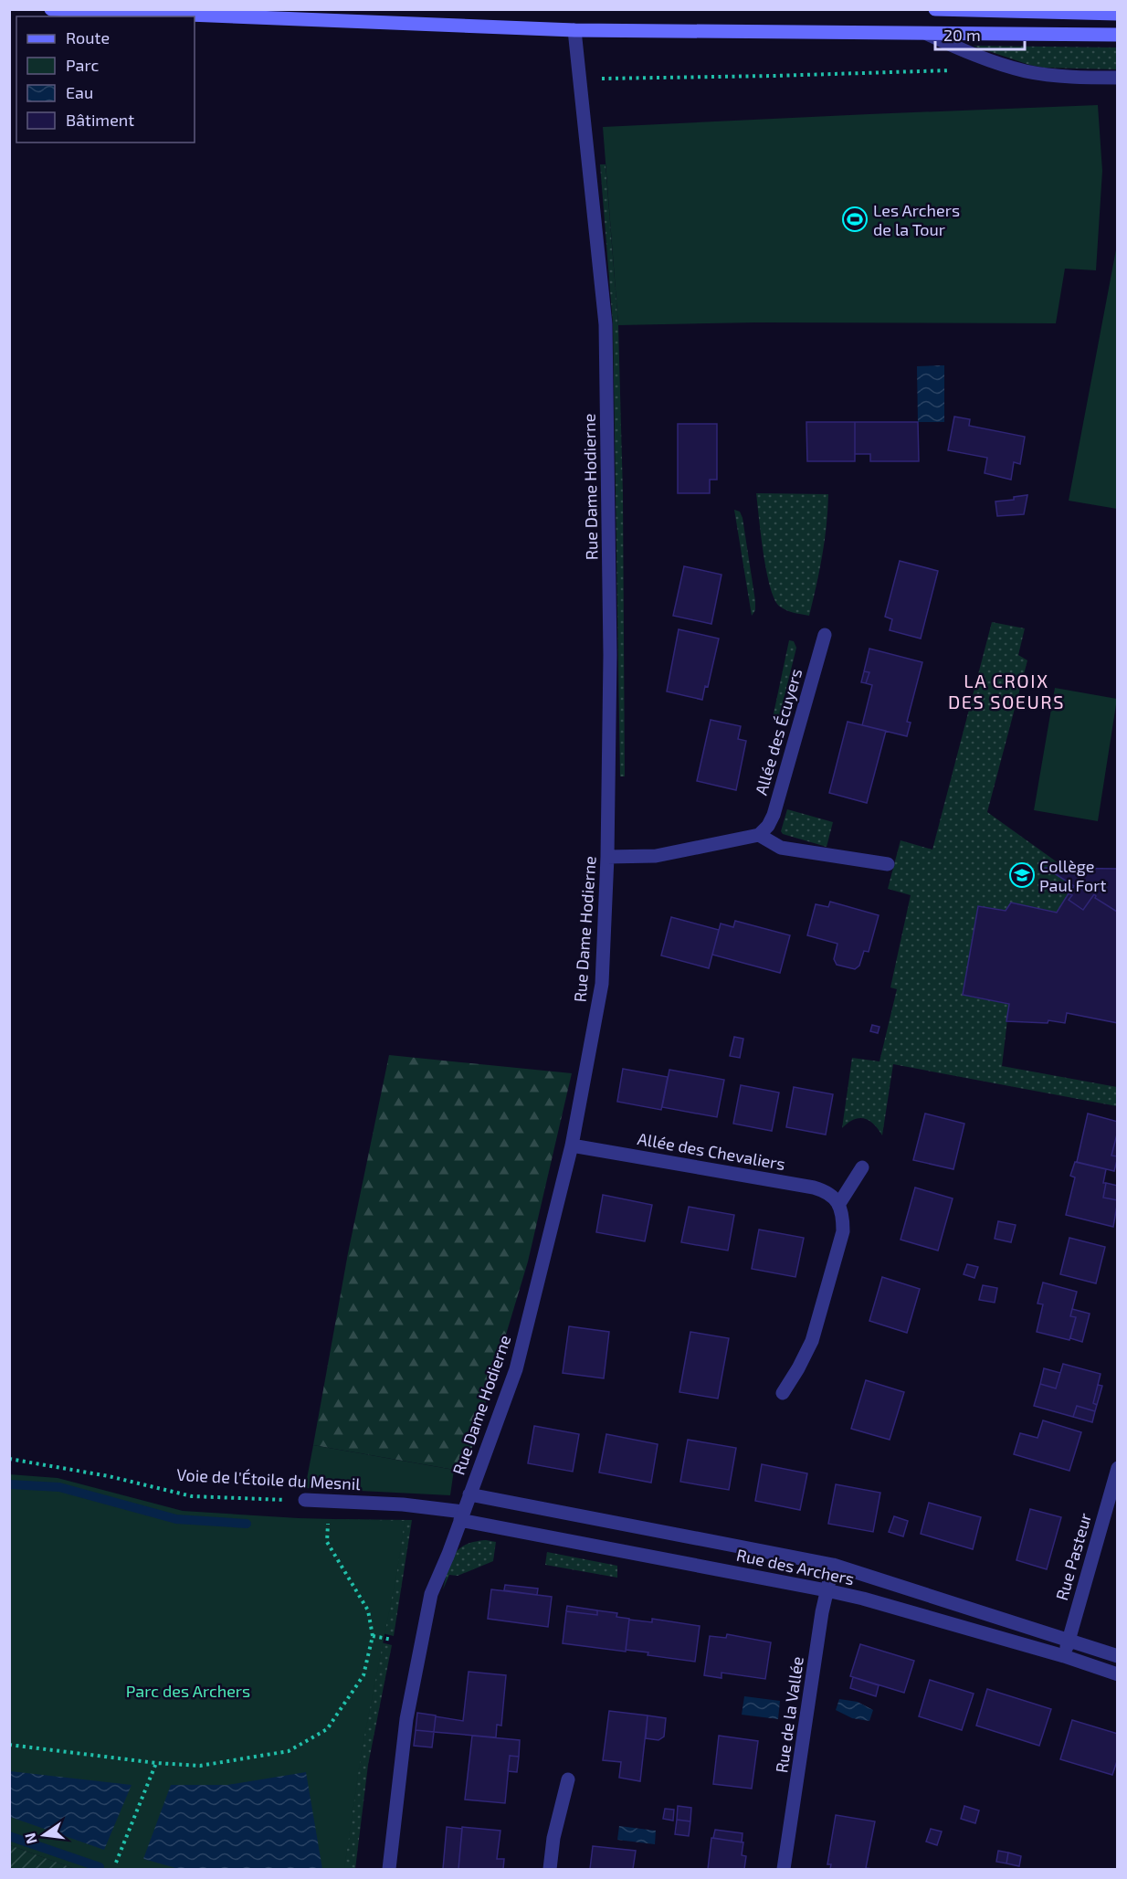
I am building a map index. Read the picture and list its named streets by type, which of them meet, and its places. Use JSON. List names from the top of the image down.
{
  "streets": {
    "street": [
      "Rue Dame Hodierne",
      "Allée des Écuyers",
      "Allée des Chevaliers",
      "Voie de l'Étoile du Mesnil",
      "Rue Pasteur",
      "Rue des Archers",
      "Rue de la Vallée"
    ]
  },
  "crossings": [
    ["Rue Dame Hodierne", "Allée des Chevaliers"],
    ["Rue Dame Hodierne", "Voie de l'Étoile du Mesnil"],
    ["Rue Dame Hodierne", "Rue des Archers"],
    ["Voie de l'Étoile du Mesnil", "Rue des Archers"],
    ["Rue Pasteur", "Rue des Archers"],
    ["Rue des Archers", "Rue de la Vallée"]
  ],
  "districts": ["LA CROIX DES SOEURS"],
  "parks": ["Parc des Archers"],
  "places": {
    "sports": ["Les Archers de la Tour"],
    "school or university": ["Collège Paul Fort"]
  },
  "legend": [
    "Route",
    "Parc",
    "Eau",
    "Bâtiment"
  ],
  "scale_bar": "20 m",
  "north": "left"
}
